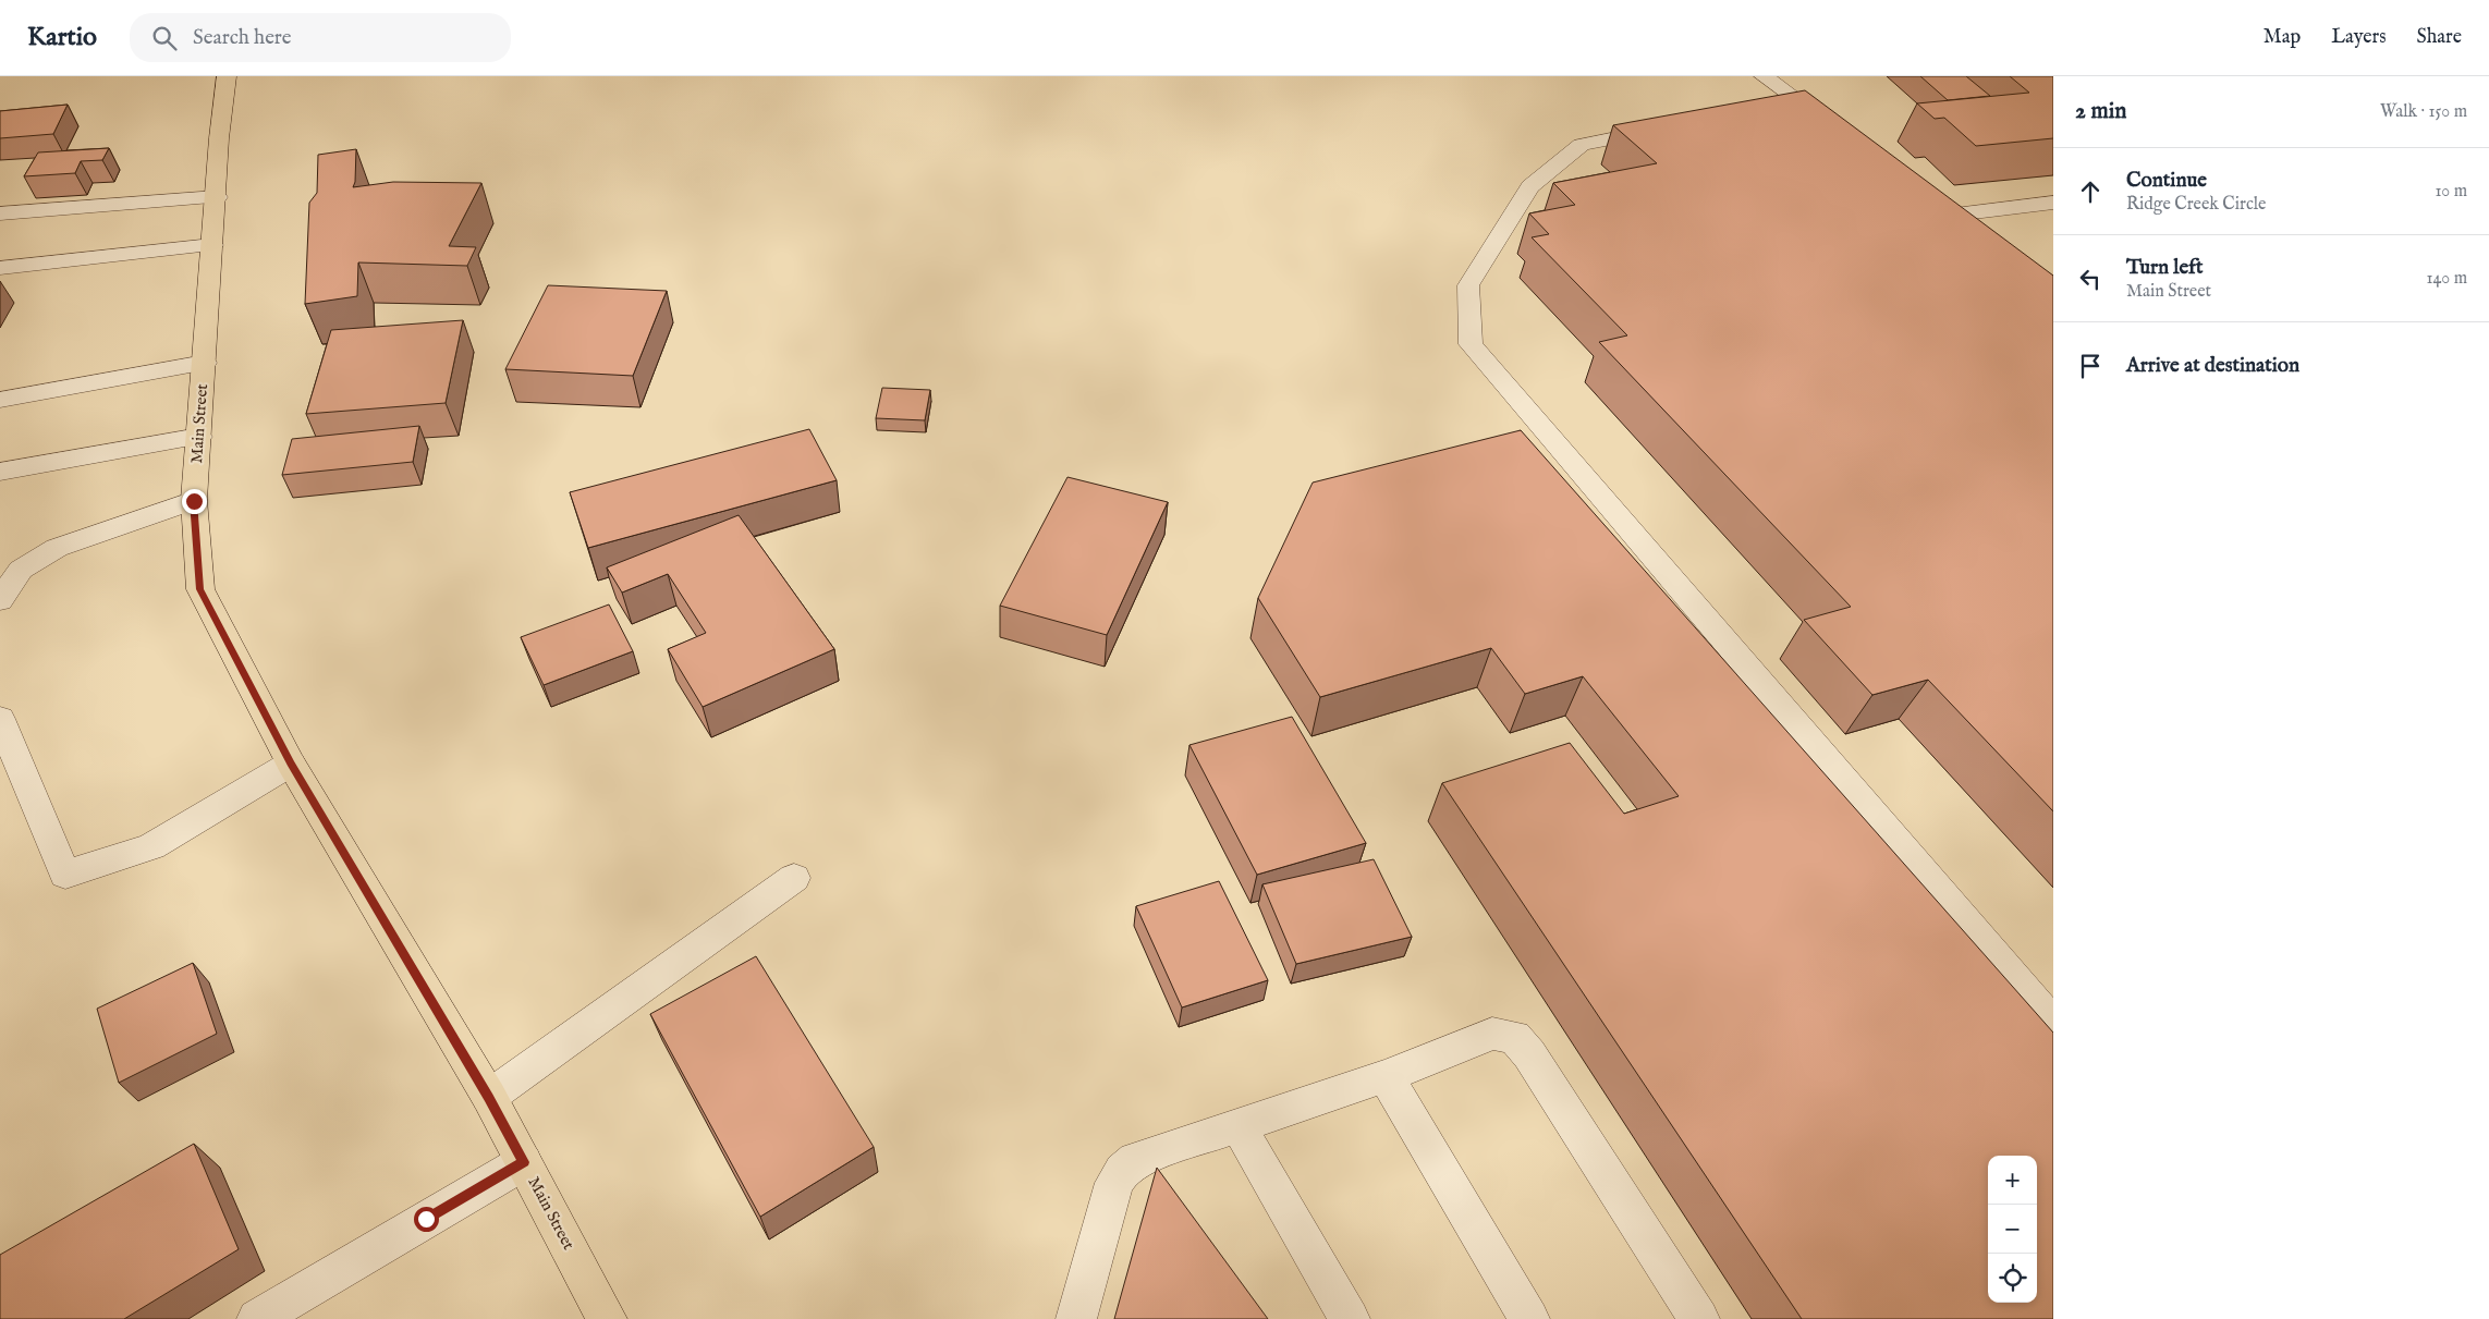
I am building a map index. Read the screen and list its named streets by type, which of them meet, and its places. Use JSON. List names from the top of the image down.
{
  "streets": {
    "main road": ["Main Street"]
  },
  "page": {
    "header": "Kartio",
    "search": "Search here",
    "nav": ["Map", "Layers", "Share"],
    "heading": ["2 min", "Walk · 150 m"],
    "list": [
      ["Continue", "Ridge Creek Circle", "10 m"],
      ["Turn left", "Main Street", "140 m"],
      "Arrive at destination"
    ],
    "map_buttons": ["+", "−"]
  }
}
